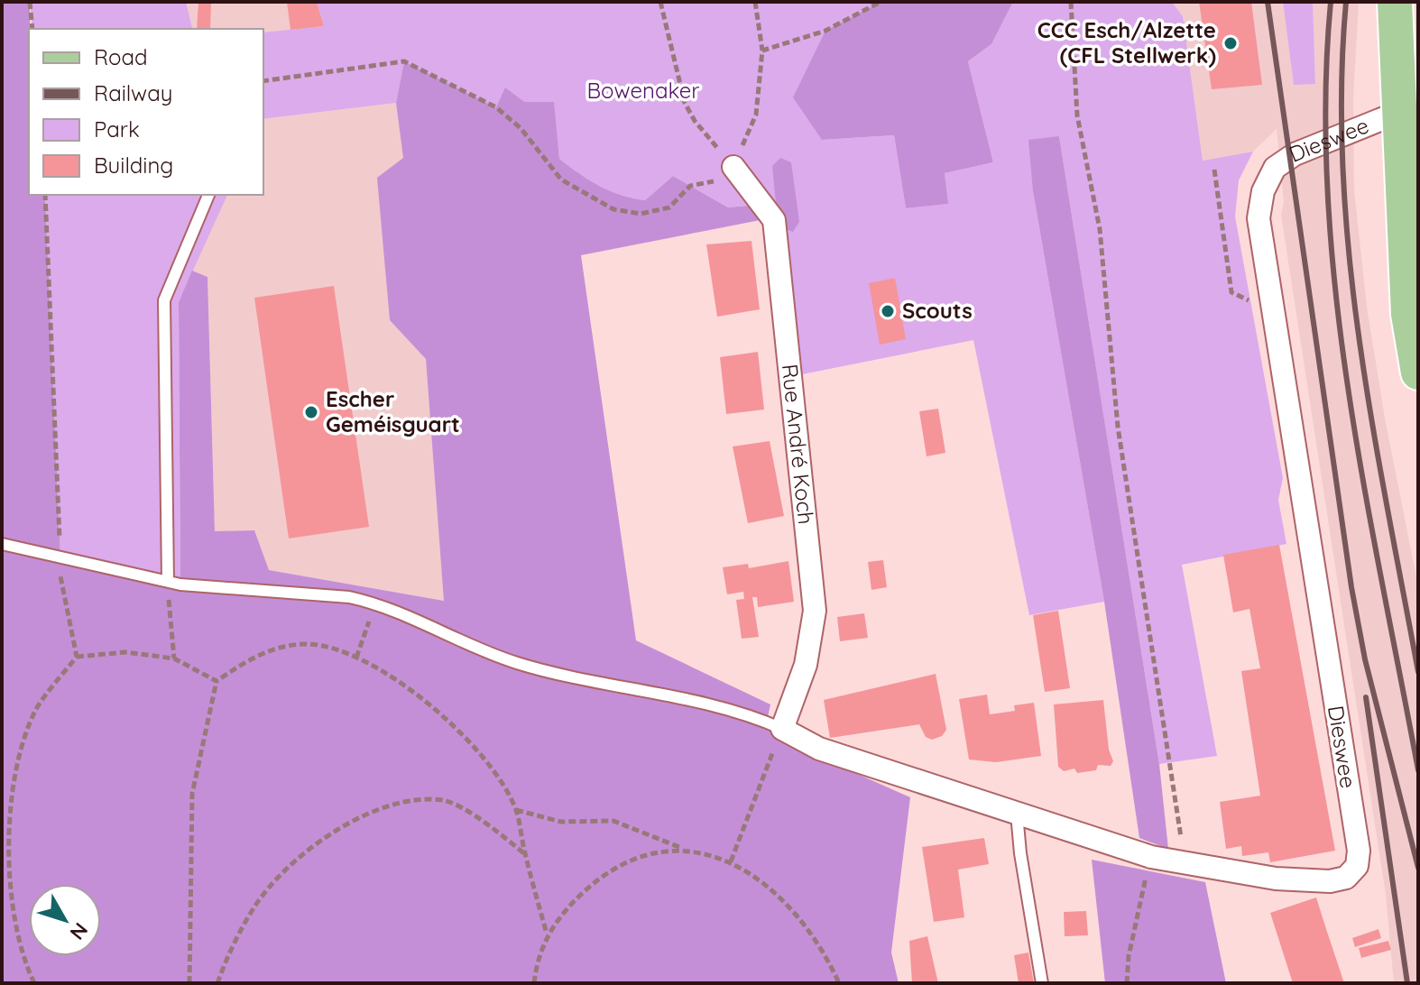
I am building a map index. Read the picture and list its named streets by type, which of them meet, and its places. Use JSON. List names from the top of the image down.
{
  "streets": {
    "street": ["Dieswee", "Rue André Koch"]
  },
  "crossings": [
    ["Dieswee", "Rue André Koch"]
  ],
  "parks": ["Bowenaker"],
  "places": ["CCC Esch/Alzette (CFL Stellwerk)", "Scouts", "Escher Geméisguart"],
  "legend": [
    "Road",
    "Railway",
    "Park",
    "Building"
  ],
  "north": "bottom right"
}
